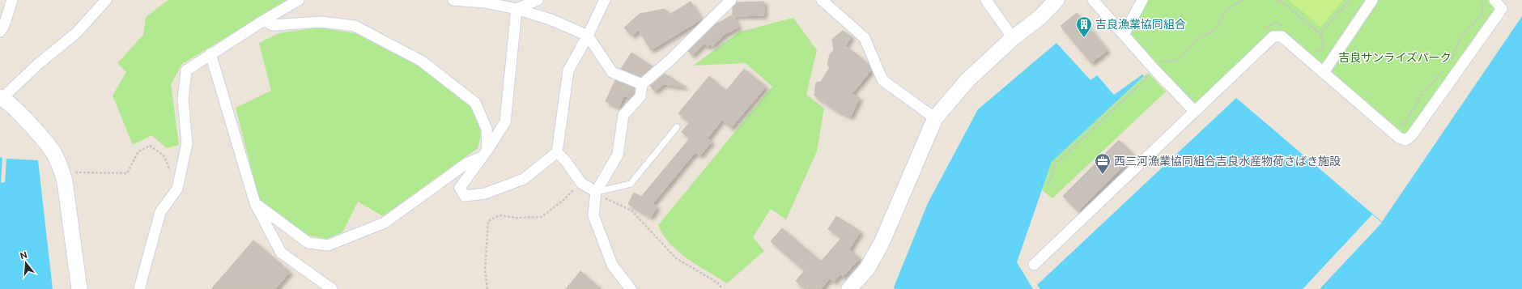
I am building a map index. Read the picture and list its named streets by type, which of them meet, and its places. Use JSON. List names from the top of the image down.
{
  "parks": ["吉良サンライズパーク"],
  "places": {
    "building": ["吉良漁業協同組合"],
    "office": ["西三河漁業協同組合吉良水産物荷さばき施設"]
  },
  "north": "top"
}
